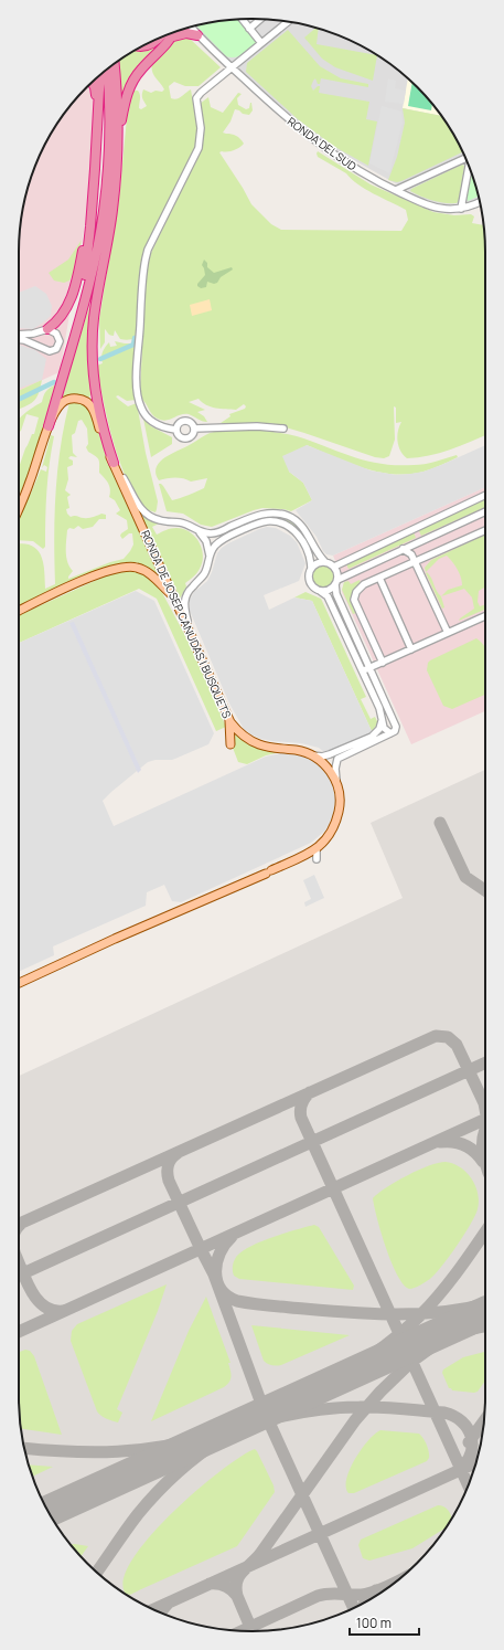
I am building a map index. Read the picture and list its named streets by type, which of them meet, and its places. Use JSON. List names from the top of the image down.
{
  "streets": {
    "main road": ["RONDA DE JOSEP CANUDAS I BUSQUETS"],
    "street": ["RONDA DEL SUD"]
  },
  "scale_bar": "100 m"
}
